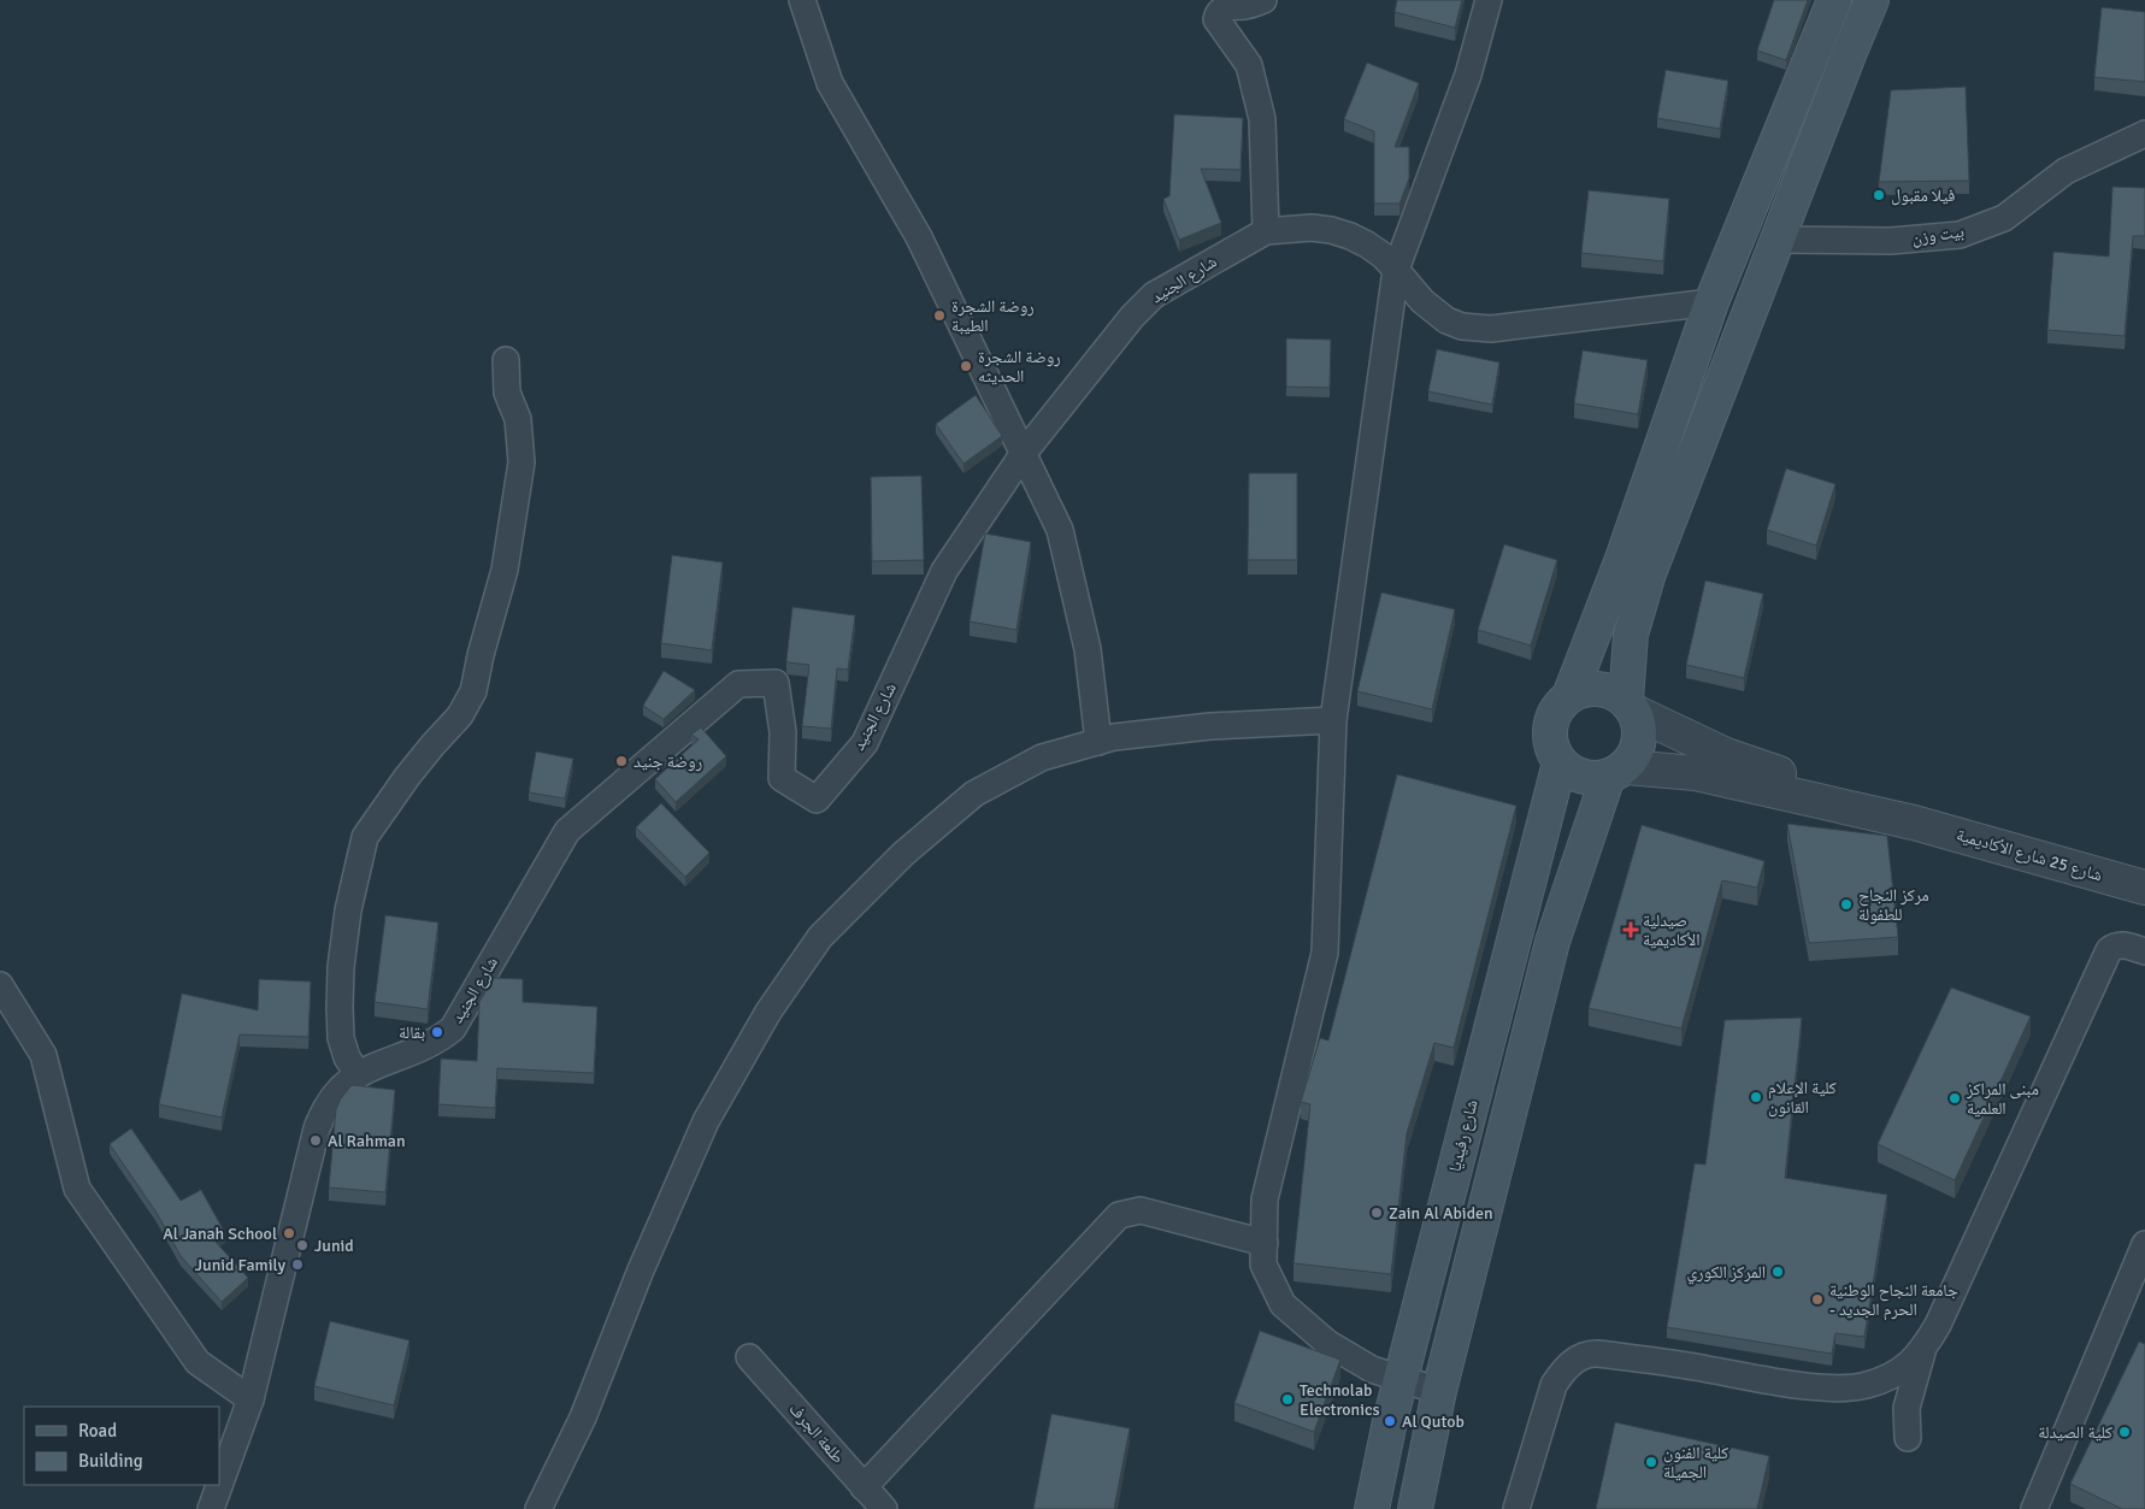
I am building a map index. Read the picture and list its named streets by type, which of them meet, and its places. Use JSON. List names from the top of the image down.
{
  "streets": {
    "main road": ["شارع رفيديا"],
    "street": [
      "بيت وزن",
      "شارع الجنيد",
      "شارع 25 شارع الأكاديمية",
      "طلعة الجرف"
    ]
  },
  "places": {
    "other": [
      "فيلا مقبول",
      "روضة الشجرة الطيبة",
      "روضة الشجرة الحديثه",
      "روضة جنيد",
      "مركز النجاح للطفولة",
      "بقالة",
      "كلية الإعلام القانون",
      "مبنى المراكز العلمية",
      "Al Rahman",
      "Zain Al Abiden",
      "Al Janah School",
      "Junid",
      "Junid Family",
      "المركز الكوري",
      "جامعة النجاح الوطنية - الحرم الجديد",
      "Technolab Electronics",
      "Al Qutob",
      "كلية الصيدلة",
      "كلية الفنون الجميلة"
    ],
    "health": ["صيدلية الأكاديمية"]
  },
  "legend": ["Road", "Building"]
}
